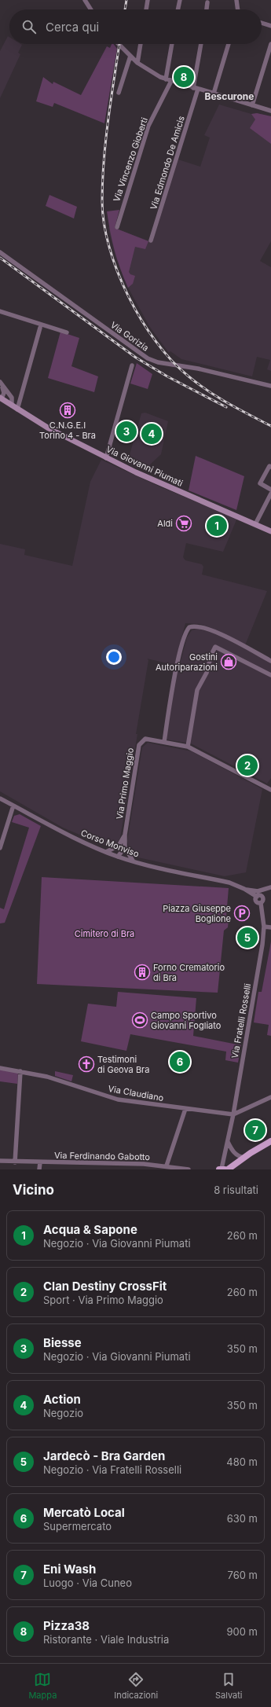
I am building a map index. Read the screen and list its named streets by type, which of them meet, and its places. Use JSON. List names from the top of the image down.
{
  "streets": {
    "street": [
      "Via Vincenzo Gioberti",
      "Via Edmondo De Amicis",
      "Via Gorizia",
      "Via Giovanni Piumati",
      "Via Primo Maggio",
      "Corso Monviso",
      "Via Fratelli Rosselli",
      "Via Claudiano",
      "Via Ferdinando Gabotto"
    ]
  },
  "crossings": [
    ["Via Primo Maggio", "Corso Monviso"],
    ["Corso Monviso", "Via Fratelli Rosselli"],
    ["Via Fratelli Rosselli", "Via Claudiano"]
  ],
  "districts": ["Bescurone"],
  "parks": ["Cimitero di Bra"],
  "places": {
    "building": ["C.N.G.E.I Torino 4 - Bra", "Forno Crematorio di Bra"],
    "supermarket": ["Aldi"],
    "shop": ["Gostini Autoriparazioni"],
    "parking": ["Piazza Giuseppe Boglione"],
    "sports": ["Campo Sportivo Giovanni Fogliato"],
    "church": ["Testimoni di Geova Bra"]
  },
  "page": {
    "search": "Cerca qui",
    "pins": [
      "8",
      "3",
      "4",
      "1",
      "2",
      "5",
      "6",
      "7"
    ],
    "heading": ["Vicino", "8 risultati"],
    "list": [
      {
        "mark": "1",
        "name": "Acqua & Sapone",
        "note": "Negozio · Via Giovanni Piumati",
        "value": "260 m"
      },
      {
        "mark": "2",
        "name": "Clan Destiny CrossFit",
        "note": "Sport · Via Primo Maggio",
        "value": "260 m"
      },
      {
        "mark": "3",
        "name": "Biesse",
        "note": "Negozio · Via Giovanni Piumati",
        "value": "350 m"
      },
      {
        "mark": "4",
        "name": "Action",
        "note": "Negozio",
        "value": "350 m"
      },
      {
        "mark": "5",
        "name": "Jardecò - Bra Garden",
        "note": "Negozio · Via Fratelli Rosselli",
        "value": "480 m"
      },
      {
        "mark": "6",
        "name": "Mercatò Local",
        "note": "Supermercato",
        "value": "630 m"
      },
      {
        "mark": "7",
        "name": "Eni Wash",
        "note": "Luogo · Via Cuneo",
        "value": "760 m"
      },
      {
        "mark": "8",
        "name": "Pizza38",
        "note": "Ristorante · Viale Industria",
        "value": "900 m"
      }
    ],
    "nav": ["Mappa", "Indicazioni", "Salvati"]
  }
}
